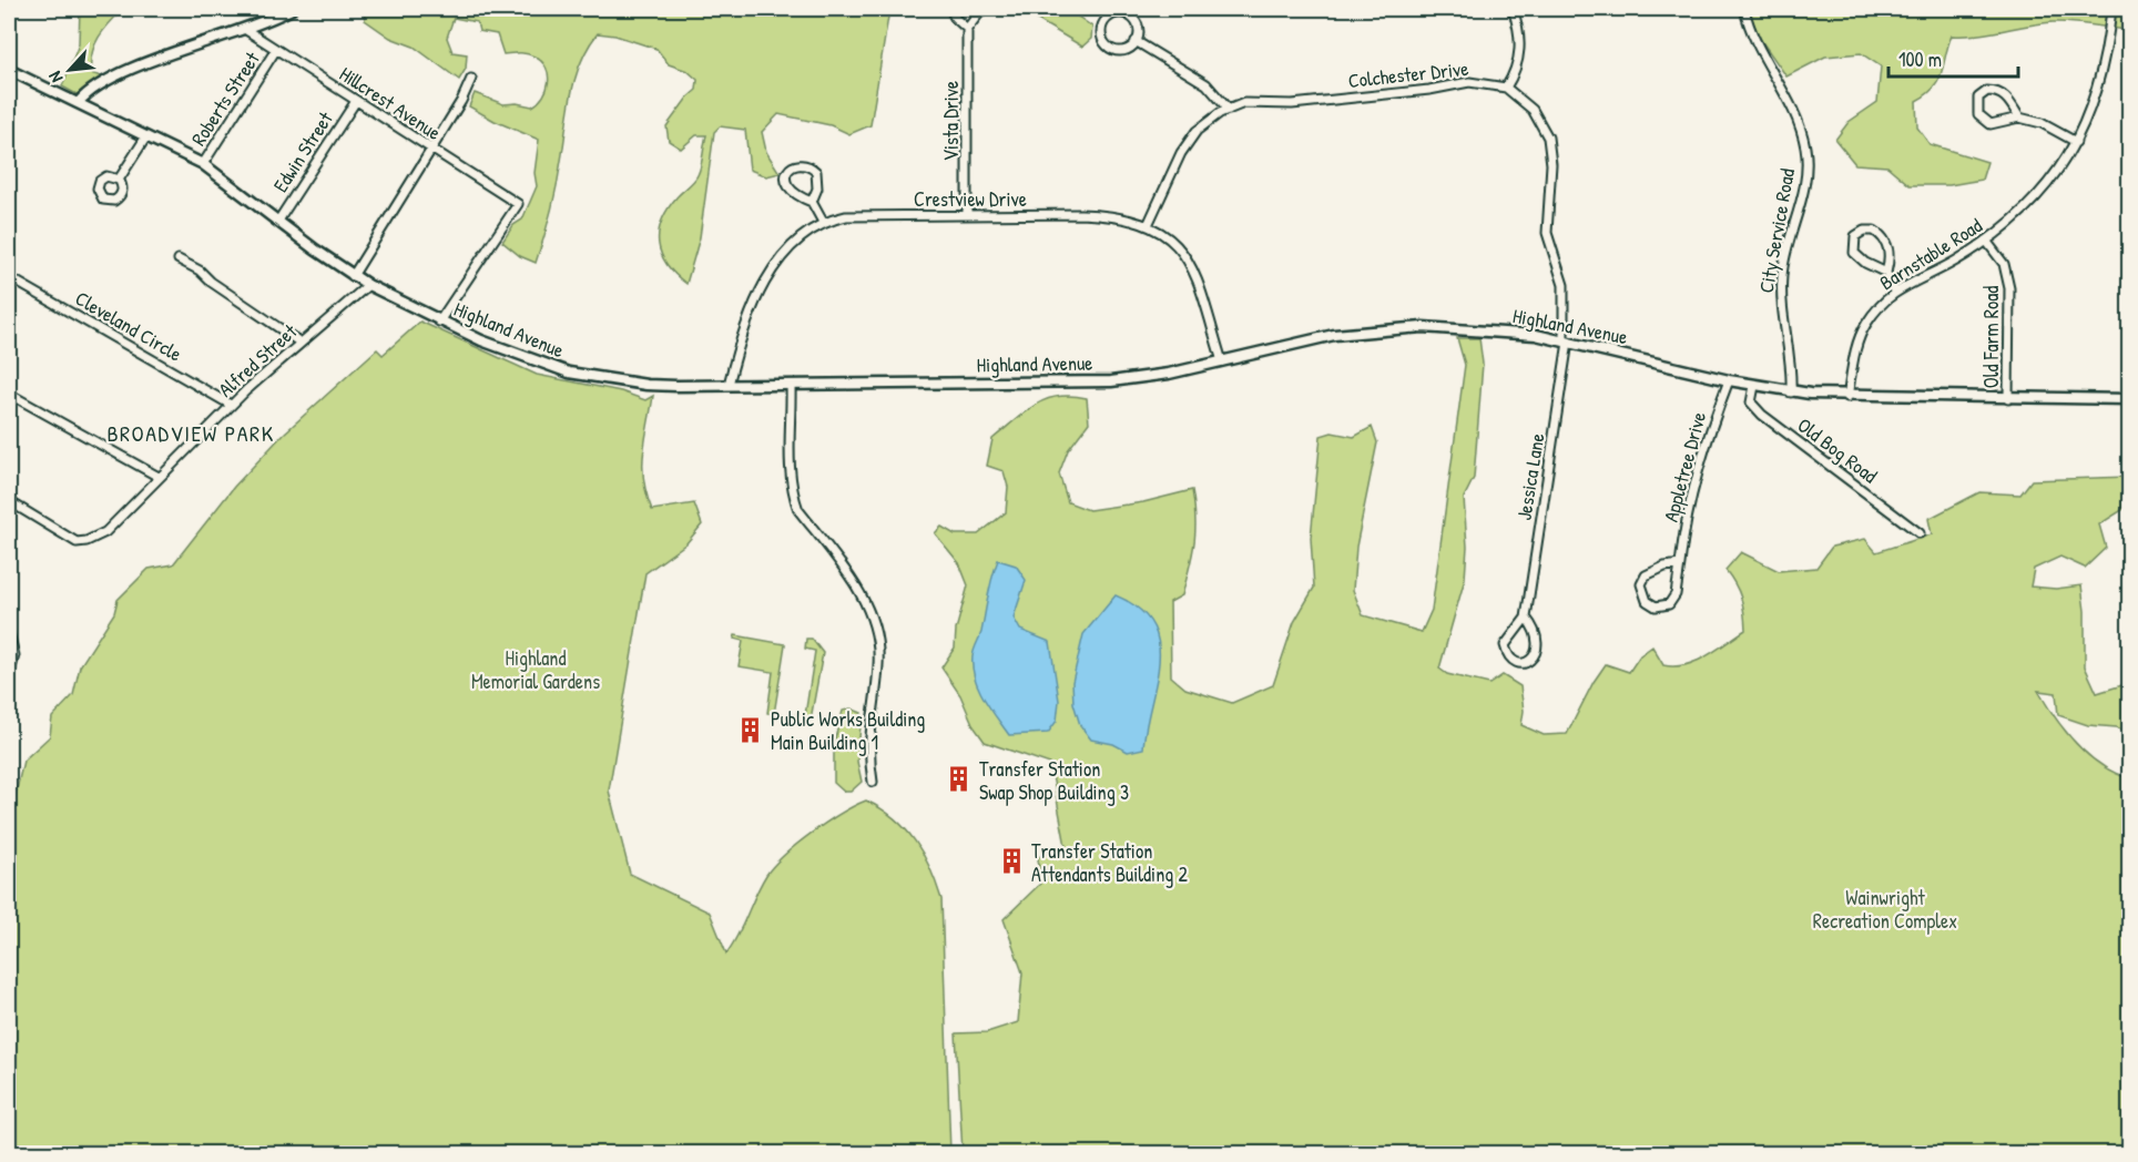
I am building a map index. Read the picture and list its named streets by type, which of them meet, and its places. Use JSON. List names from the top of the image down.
{
  "streets": {
    "street": [
      "Colchester Drive",
      "Roberts Street",
      "Hillcrest Avenue",
      "Vista Drive",
      "Edwin Street",
      "Crestview Drive",
      "City Service Road",
      "Barnstable Road",
      "Cleveland Circle",
      "Highland Avenue",
      "Old Farm Road",
      "Alfred Street",
      "Old Bog Road",
      "Appletree Drive",
      "Jessica Lane"
    ]
  },
  "crossings": [
    ["Colchester Drive", "Crestview Drive"],
    ["Colchester Drive", "Jessica Lane"],
    ["Roberts Street", "Hillcrest Avenue"],
    ["Roberts Street", "Highland Avenue"],
    ["Hillcrest Avenue", "Edwin Street"],
    ["Hillcrest Avenue", "Highland Avenue"],
    ["Vista Drive", "Crestview Drive"],
    ["Edwin Street", "Highland Avenue"],
    ["Crestview Drive", "Highland Avenue"],
    ["City Service Road", "Highland Avenue"],
    ["Barnstable Road", "Highland Avenue"],
    ["Barnstable Road", "Old Farm Road"],
    ["Cleveland Circle", "Alfred Street"],
    ["Highland Avenue", "Old Farm Road"],
    ["Highland Avenue", "Alfred Street"],
    ["Highland Avenue", "Old Bog Road"],
    ["Highland Avenue", "Appletree Drive"],
    ["Highland Avenue", "Jessica Lane"]
  ],
  "districts": ["BROADVIEW PARK"],
  "parks": ["Highland Memorial Gardens", "Wainwright Recreation Complex"],
  "places": {
    "building": ["Public Works Building Main Building 1", "Transfer Station Swap Shop Building 3", "Transfer Station Attendants Building 2"]
  },
  "scale_bar": "100 m",
  "north": "bottom left"
}
